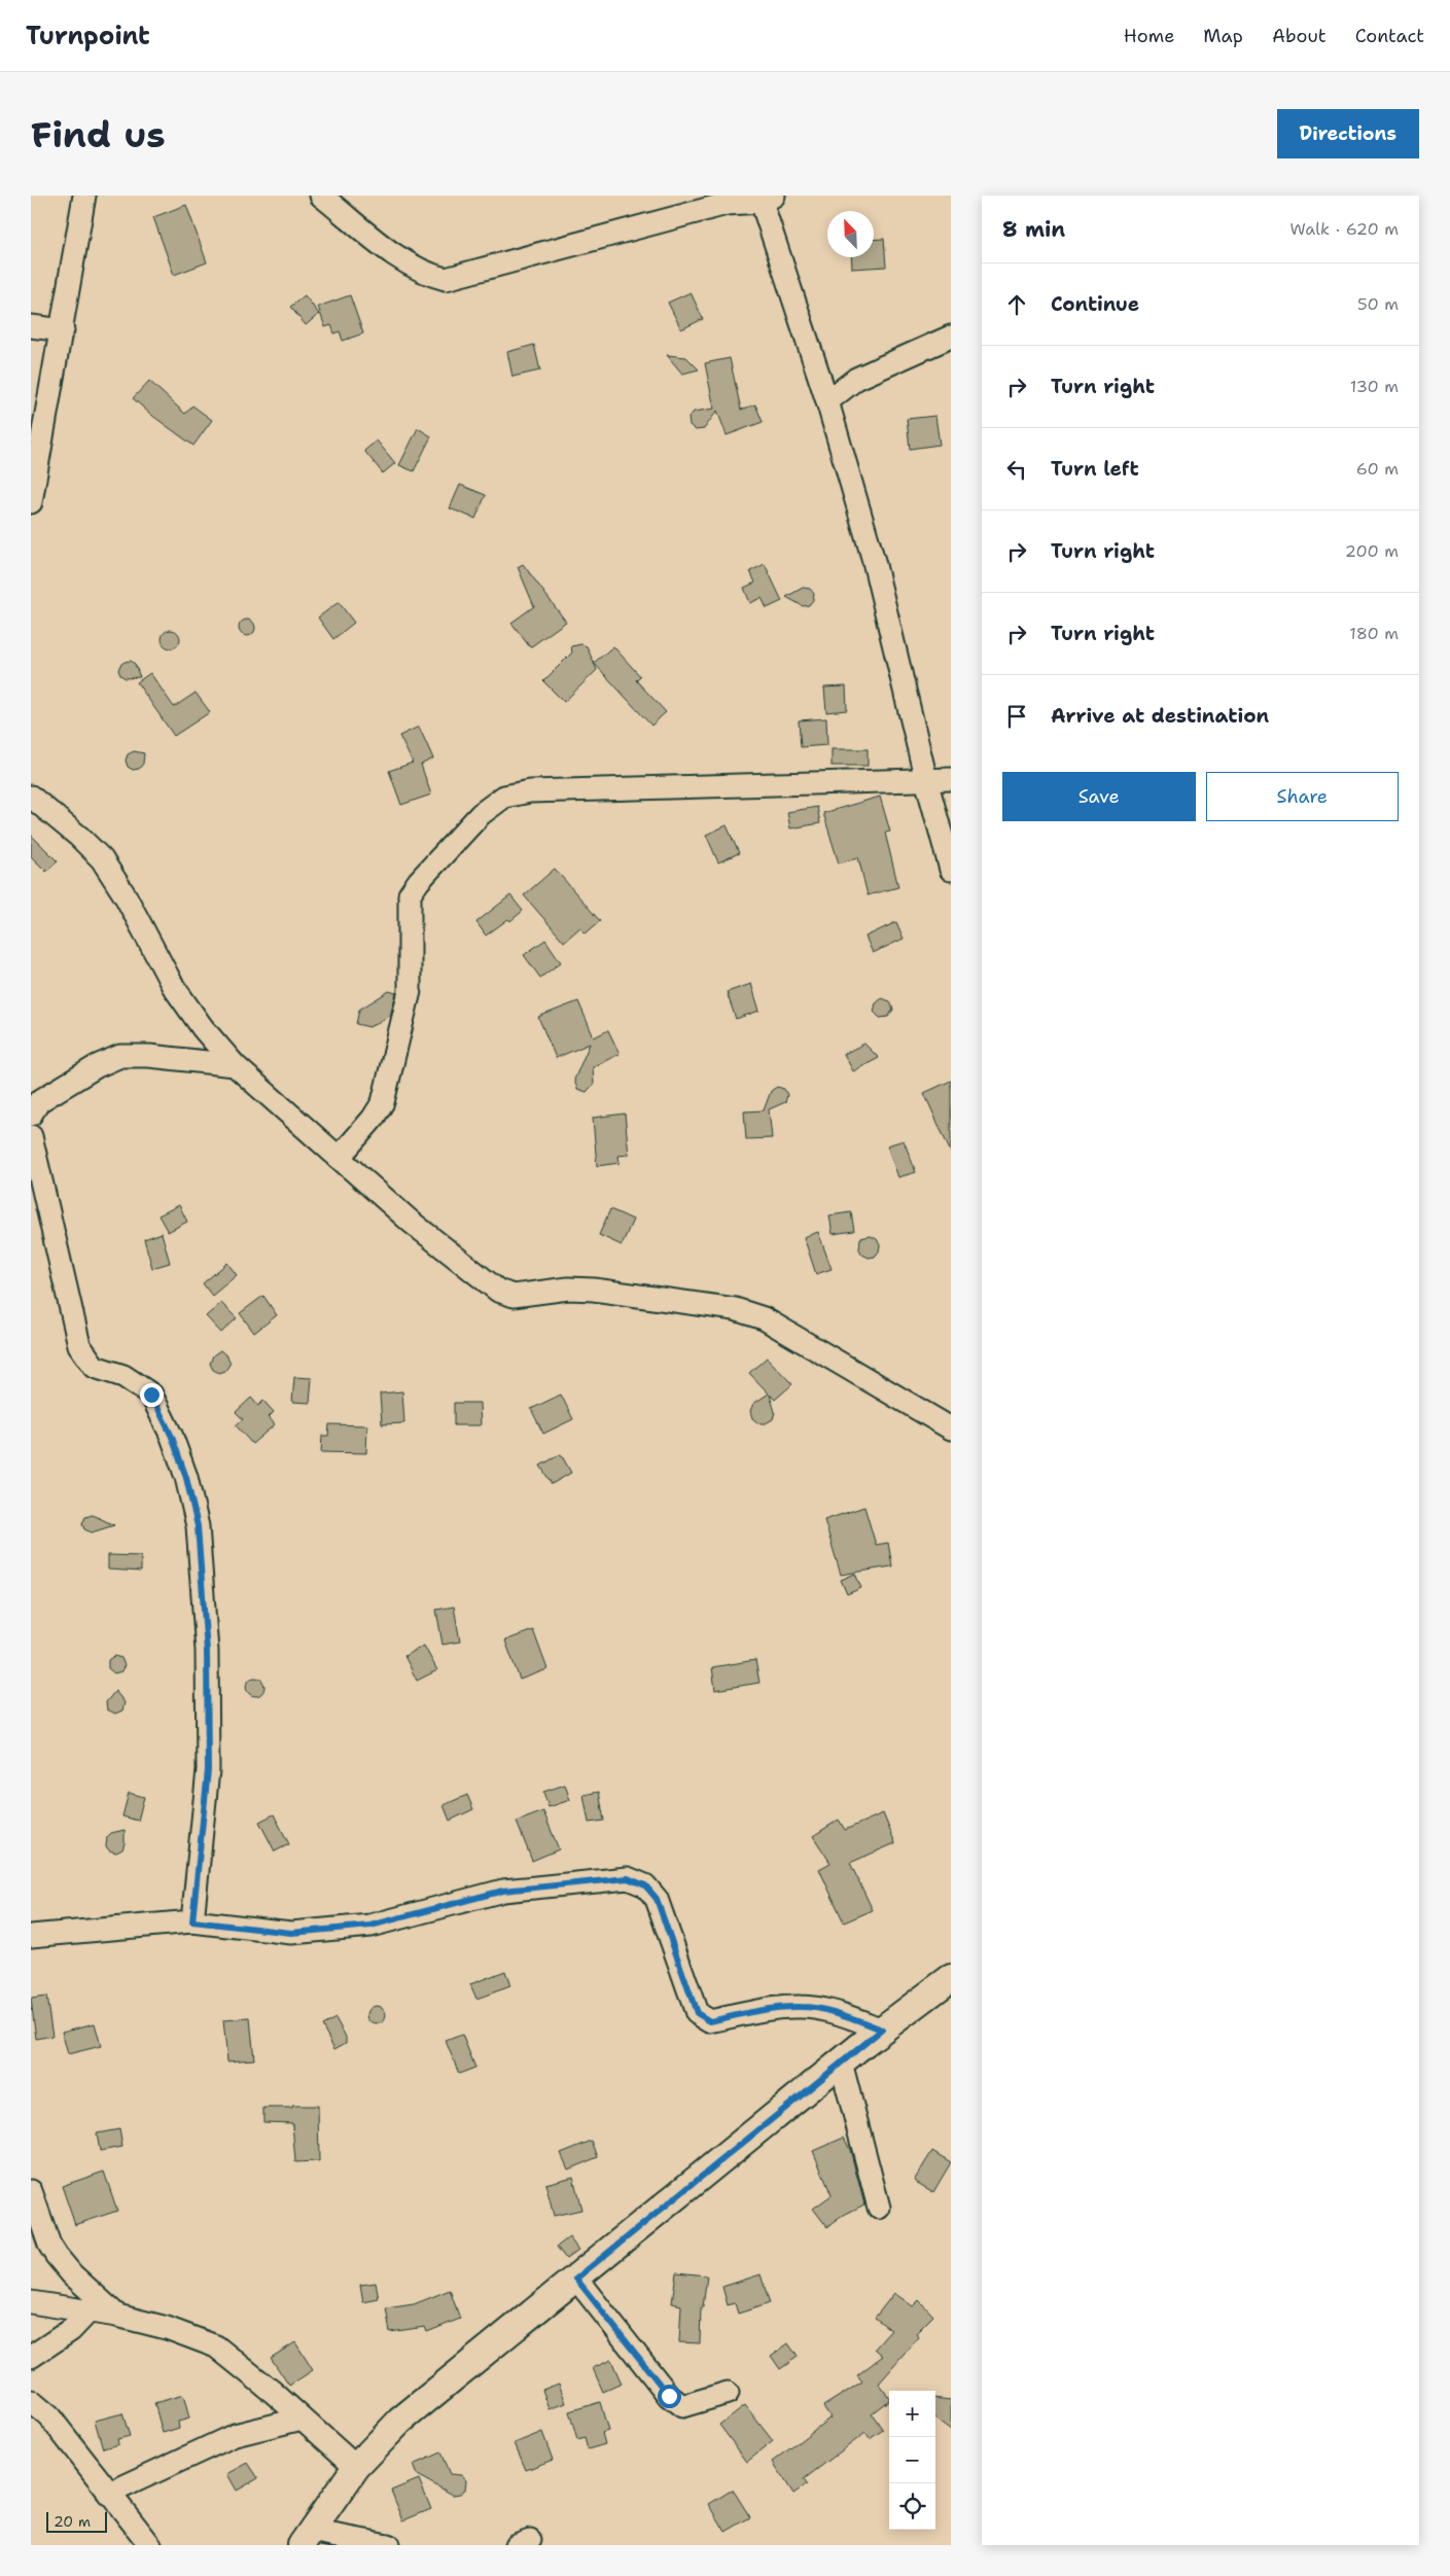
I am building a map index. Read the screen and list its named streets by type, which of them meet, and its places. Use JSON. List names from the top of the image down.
{
  "scale_bar": "20 m",
  "north": "top left",
  "page": {
    "header": "Turnpoint",
    "nav": [
      "Home",
      "Map",
      "About",
      "Contact"
    ],
    "buttons": [
      "Directions",
      ["Save", "Share"]
    ],
    "title": "Find us",
    "heading": ["8 min", "Walk · 620 m"],
    "list": [
      ["Continue", "50 m"],
      ["Turn right", "130 m"],
      ["Turn left", "60 m"],
      ["Turn right", "200 m"],
      ["Turn right", "180 m"],
      "Arrive at destination"
    ],
    "map_buttons": ["+", "−"],
    "scale": "20 m"
  }
}
